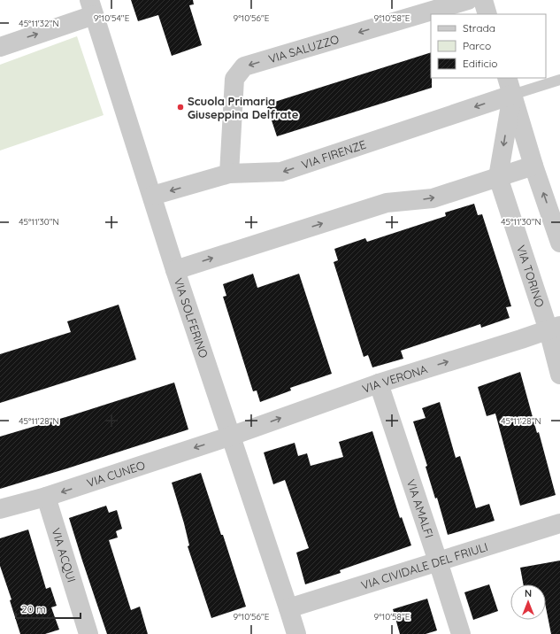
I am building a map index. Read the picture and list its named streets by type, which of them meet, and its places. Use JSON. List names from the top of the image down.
{
  "streets": {
    "street": [
      "VIA SALUZZO",
      "VIA FIRENZE",
      "VIA TORINO",
      "VIA SOLFERINO",
      "VIA VERONA",
      "VIA CUNEO",
      "VIA AMALFI",
      "VIA ACQUI",
      "VIA CIVIDALE DEL FRIULI"
    ]
  },
  "crossings": [
    ["VIA SALUZZO", "VIA FIRENZE"],
    ["VIA FIRENZE", "VIA TORINO"],
    ["VIA FIRENZE", "VIA SOLFERINO"],
    ["VIA TORINO", "VIA VERONA"],
    ["VIA SOLFERINO", "VIA VERONA"],
    ["VIA SOLFERINO", "VIA CUNEO"],
    ["VIA SOLFERINO", "VIA CIVIDALE DEL FRIULI"],
    ["VIA VERONA", "VIA CUNEO"],
    ["VIA VERONA", "VIA AMALFI"],
    ["VIA CUNEO", "VIA ACQUI"],
    ["VIA AMALFI", "VIA CIVIDALE DEL FRIULI"]
  ],
  "one_way": ["VIA CUNEO"],
  "places": ["Scuola Primaria Giuseppina Delfrate"],
  "legend": ["Strada", "Parco", "Edificio"],
  "scale_bar": "20 m",
  "north": "top",
  "coordinates": [
    "9°10'54\"E",
    "9°10'56\"E",
    "9°10'58\"E",
    "45°11'32\"N",
    "45°11'30\"N",
    "45°11'28\"N"
  ]
}
